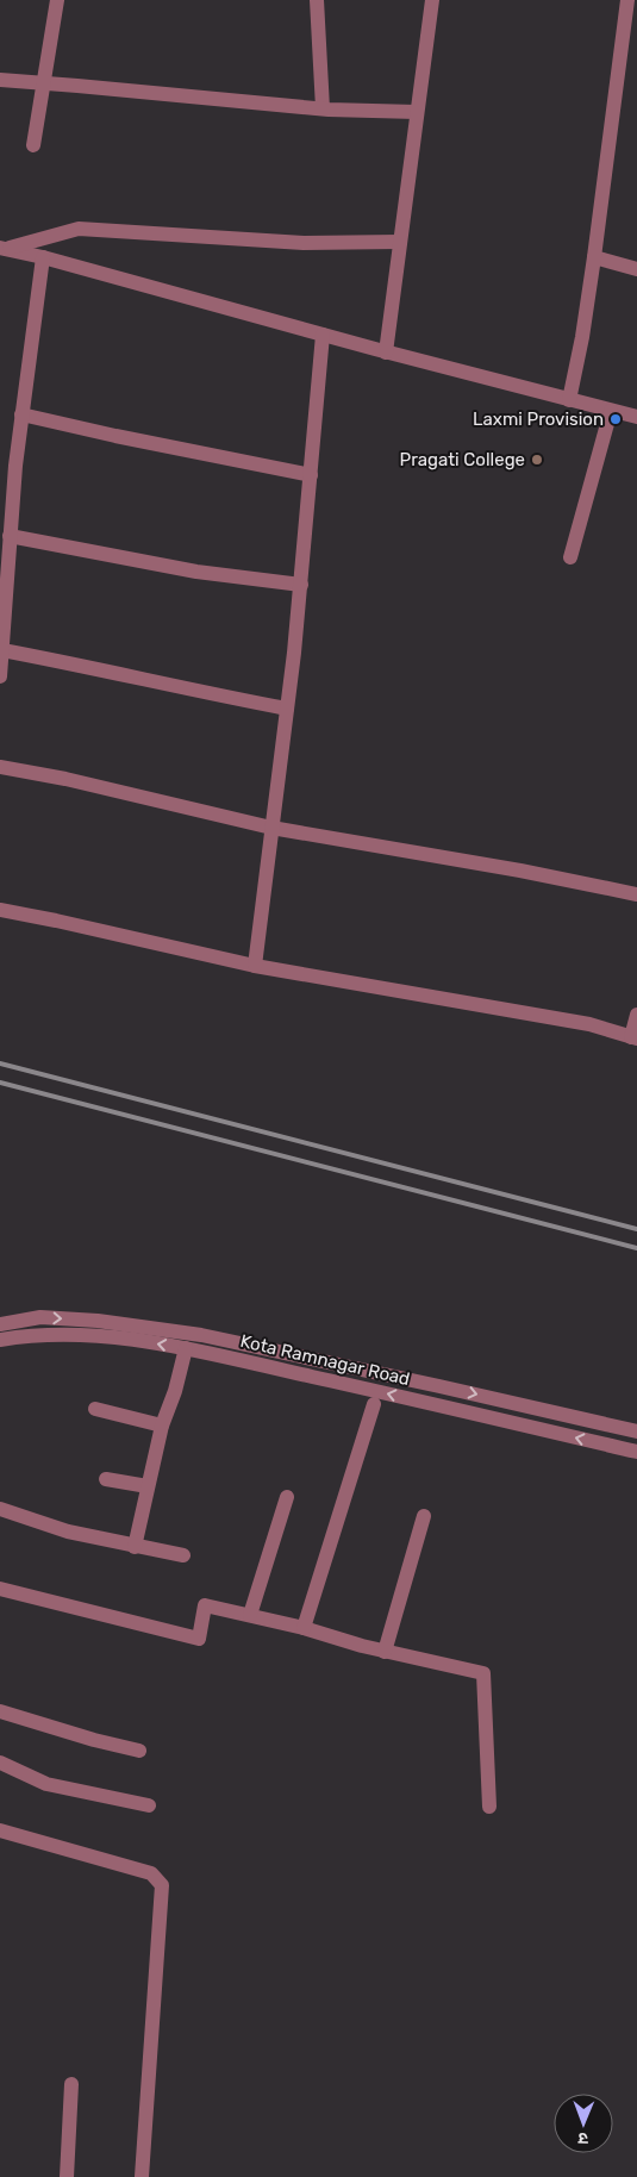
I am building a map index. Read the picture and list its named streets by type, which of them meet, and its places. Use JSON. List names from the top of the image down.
{
  "streets": {
    "street": ["Kota Ramnagar Road"]
  },
  "places": ["Laxmi Provision", "Pragati College"],
  "north": "bottom"
}
